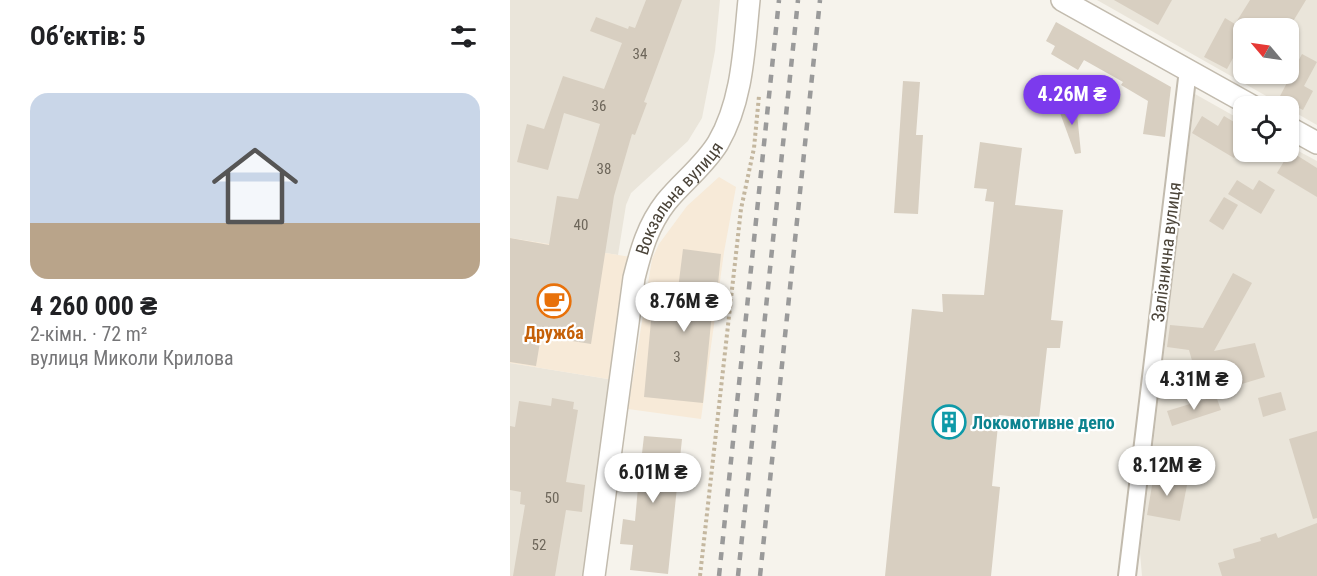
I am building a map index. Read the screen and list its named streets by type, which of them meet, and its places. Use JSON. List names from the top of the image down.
{
  "streets": {
    "street": ["Вокзальна вулиця", "Залізнична вулиця"]
  },
  "places": {
    "cafe": ["Дружба"],
    "building": ["Локомотивне депо"]
  },
  "house_numbers": [
    "34",
    "36",
    "38",
    "40",
    "3",
    "50",
    "52"
  ],
  "north": "top left",
  "page": {
    "heading": "Об’єктів: 5",
    "list": [
      {
        "name": "4 260 000 ₴",
        "note": "2-кімн. · 72 m² · вулиця Миколи Крилова"
      }
    ],
    "price": [
      "4.26M ₴",
      "8.76M ₴",
      "4.31M ₴",
      "8.12M ₴",
      "6.01M ₴"
    ]
  }
}
